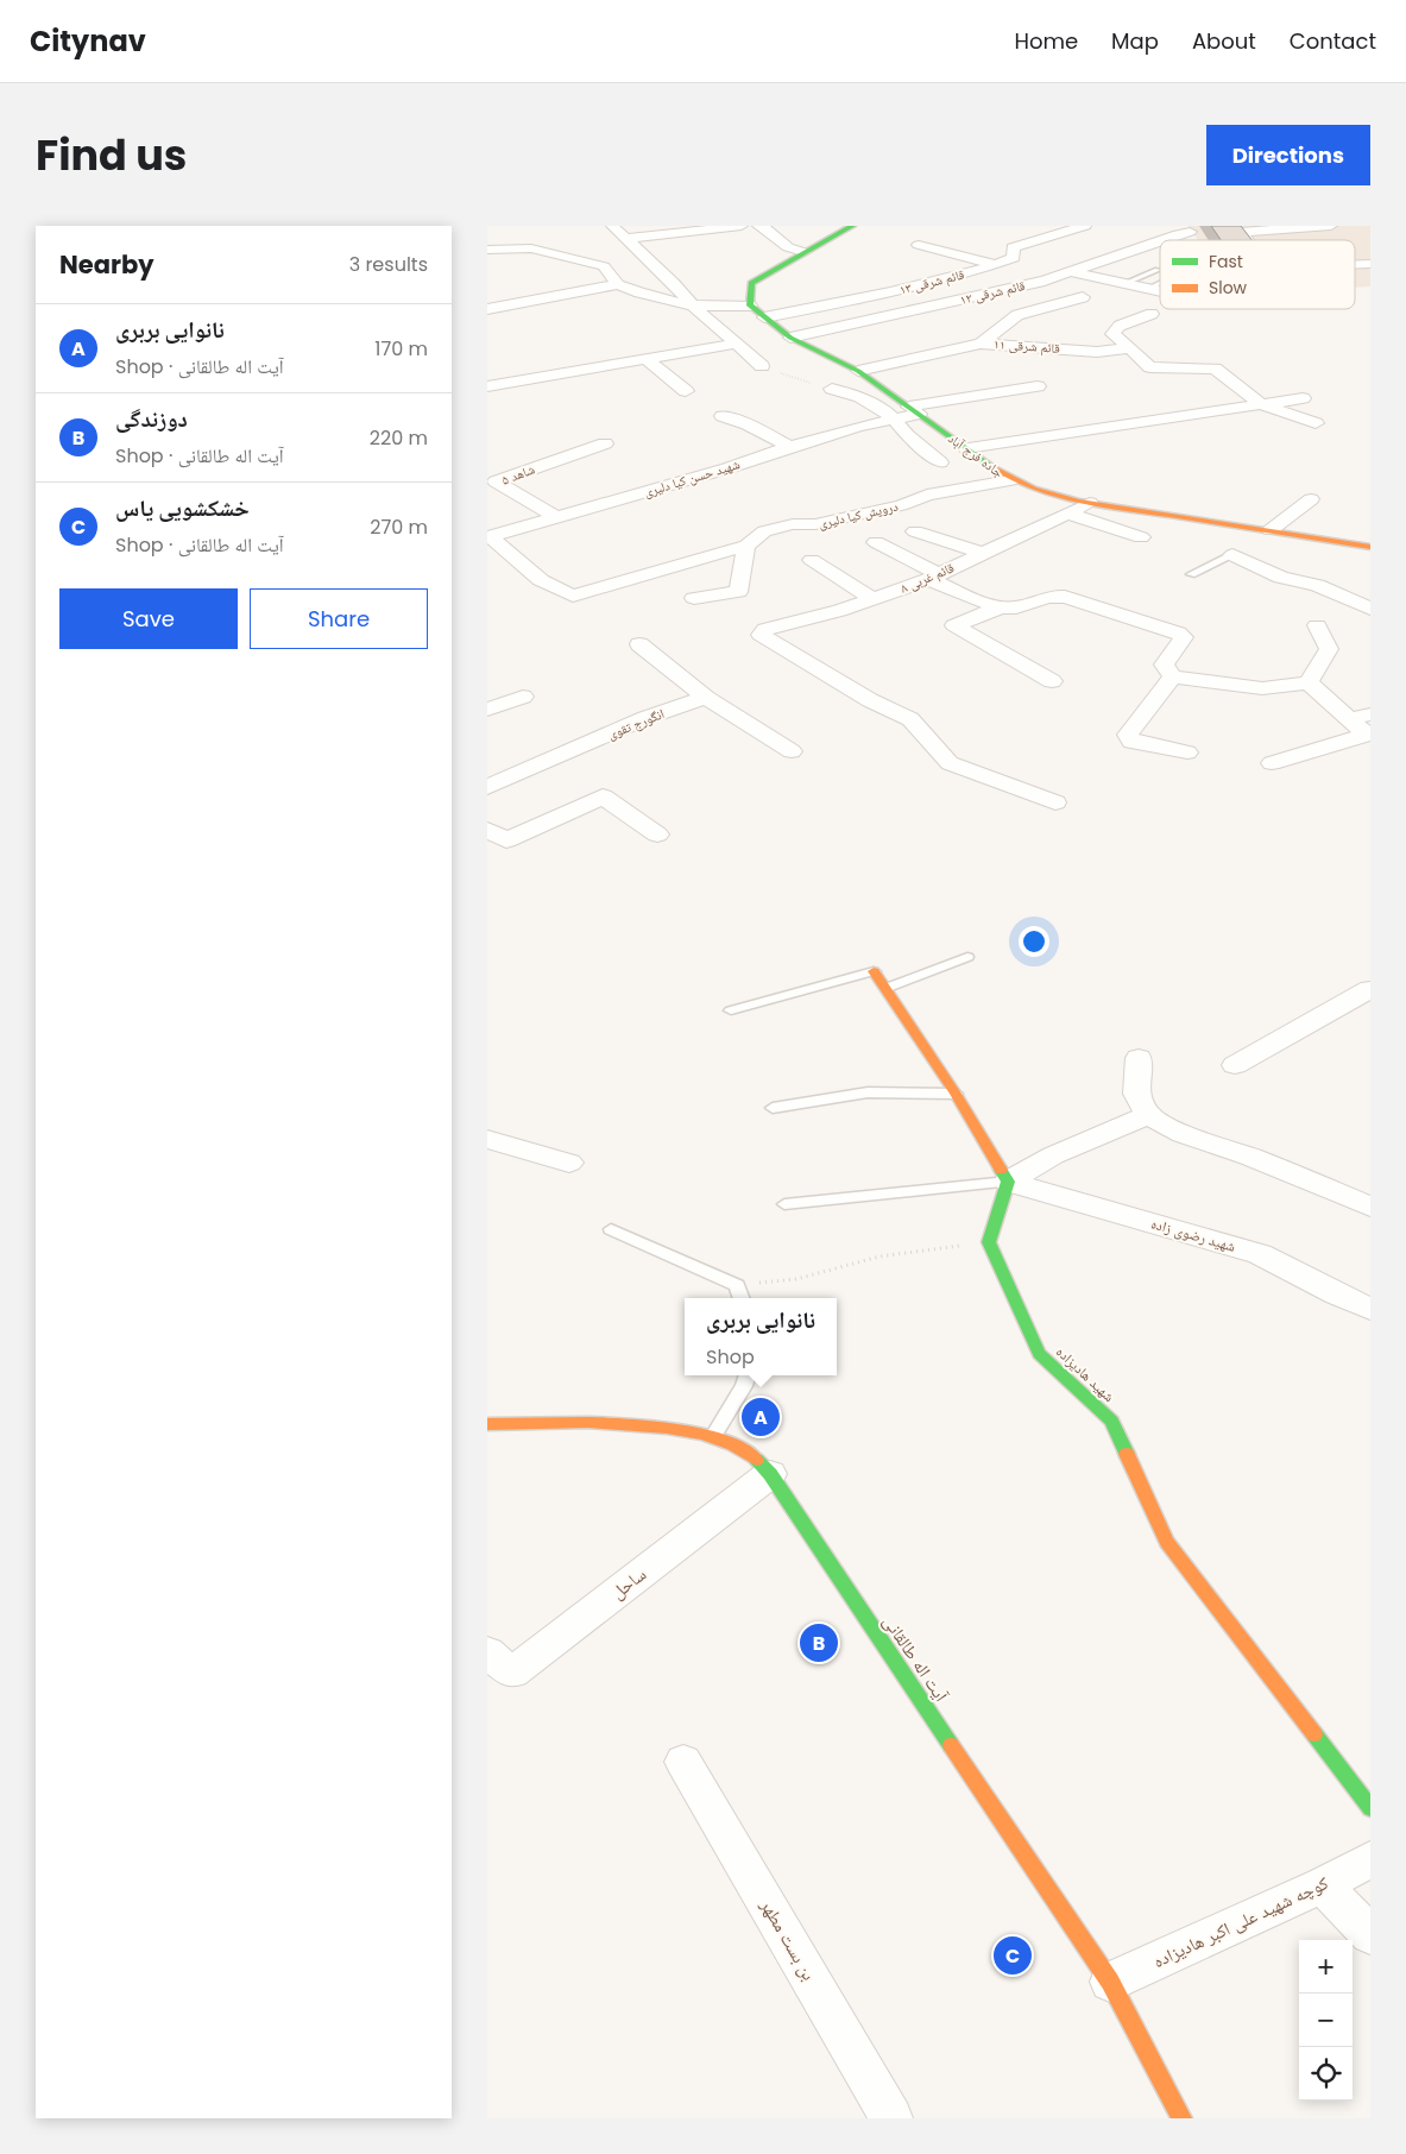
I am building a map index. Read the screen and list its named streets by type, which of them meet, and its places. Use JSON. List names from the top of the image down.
{
  "streets": {
    "street": [
      "قائم شرقی ۱۳",
      "قائم شرقی ۱۲",
      "قائم شرقی ۱۱",
      "جاده فرج آباد",
      "شاهد ۵",
      "شهید حسن کیا دلیری",
      "درویش کیا دلیری",
      "قائم غربی ۸",
      "انگورج تقوی",
      "شهید رضوی زاده",
      "شهید هادیزاده",
      "ساحل",
      "آیت اله طالقانی",
      "کوچه شهید علی اکبر هادیزاده",
      "بن بست مطهر"
    ]
  },
  "crossings": [
    ["قائم شرقی ۱۳", "جاده فرج آباد"],
    ["قائم شرقی ۱۲", "جاده فرج آباد"],
    ["قائم شرقی ۱۱", "جاده فرج آباد"],
    ["جاده فرج آباد", "شهید حسن کیا دلیری"],
    ["جاده فرج آباد", "درویش کیا دلیری"],
    ["جاده فرج آباد", "قائم غربی ۸"],
    ["شاهد ۵", "شهید حسن کیا دلیری"],
    ["شهید حسن کیا دلیری", "درویش کیا دلیری"],
    ["ساحل", "آیت اله طالقانی"],
    ["آیت اله طالقانی", "کوچه شهید علی اکبر هادیزاده"]
  ],
  "legend": ["Fast", "Slow"],
  "page": {
    "header": "Citynav",
    "nav": [
      "Home",
      "Map",
      "About",
      "Contact"
    ],
    "title": "Find us",
    "buttons": [
      "Directions",
      ["Save", "Share"]
    ],
    "heading": ["Nearby", "3 results"],
    "list": [
      {
        "mark": "A",
        "name": "نانوایی بربری",
        "note": "Shop · آیت اله طالقانی",
        "value": "170 m"
      },
      {
        "mark": "B",
        "name": "دوزندگی",
        "note": "Shop · آیت اله طالقانی",
        "value": "220 m"
      },
      {
        "mark": "C",
        "name": "خشکشویی یاس",
        "note": "Shop · آیت اله طالقانی",
        "value": "270 m"
      }
    ],
    "popup": ["نانوایی بربری", "Shop"],
    "pins": ["A", "B", "C"],
    "map_buttons": ["+", "−"]
  }
}
